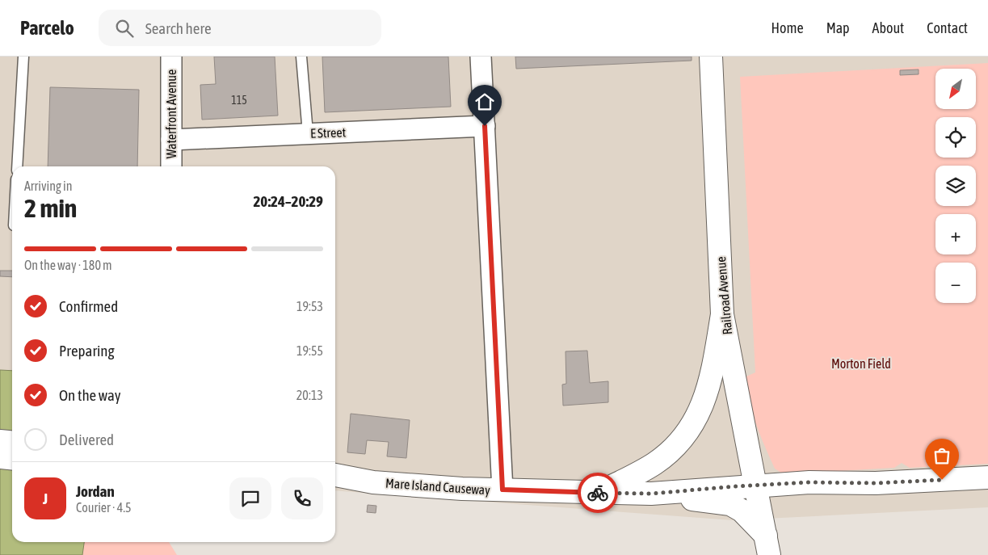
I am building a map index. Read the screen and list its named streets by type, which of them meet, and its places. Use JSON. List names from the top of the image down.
{
  "streets": {
    "main road": ["Railroad Avenue", "Mare Island Causeway"],
    "street": ["Waterfront Avenue", "E Street"]
  },
  "crossings": [
    ["Waterfront Avenue", "E Street"]
  ],
  "parks": ["Morton Field"],
  "house_numbers": ["115"],
  "north": "bottom left",
  "page": {
    "header": "Parcelo",
    "search": "Search here",
    "nav": [
      "Home",
      "Map",
      "About",
      "Contact"
    ],
    "map_buttons": ["+", "−"],
    "heading": ["2 min", "Arriving in", "20:24–20:29"],
    "panel": ["Jordan", "Courier · 4.5"],
    "bar": "On the way · 180 m",
    "list": [
      ["Confirmed", "19:53"],
      ["Preparing", "19:55"],
      ["On the way", "20:13"],
      "Delivered"
    ],
    "round": "J"
  }
}
